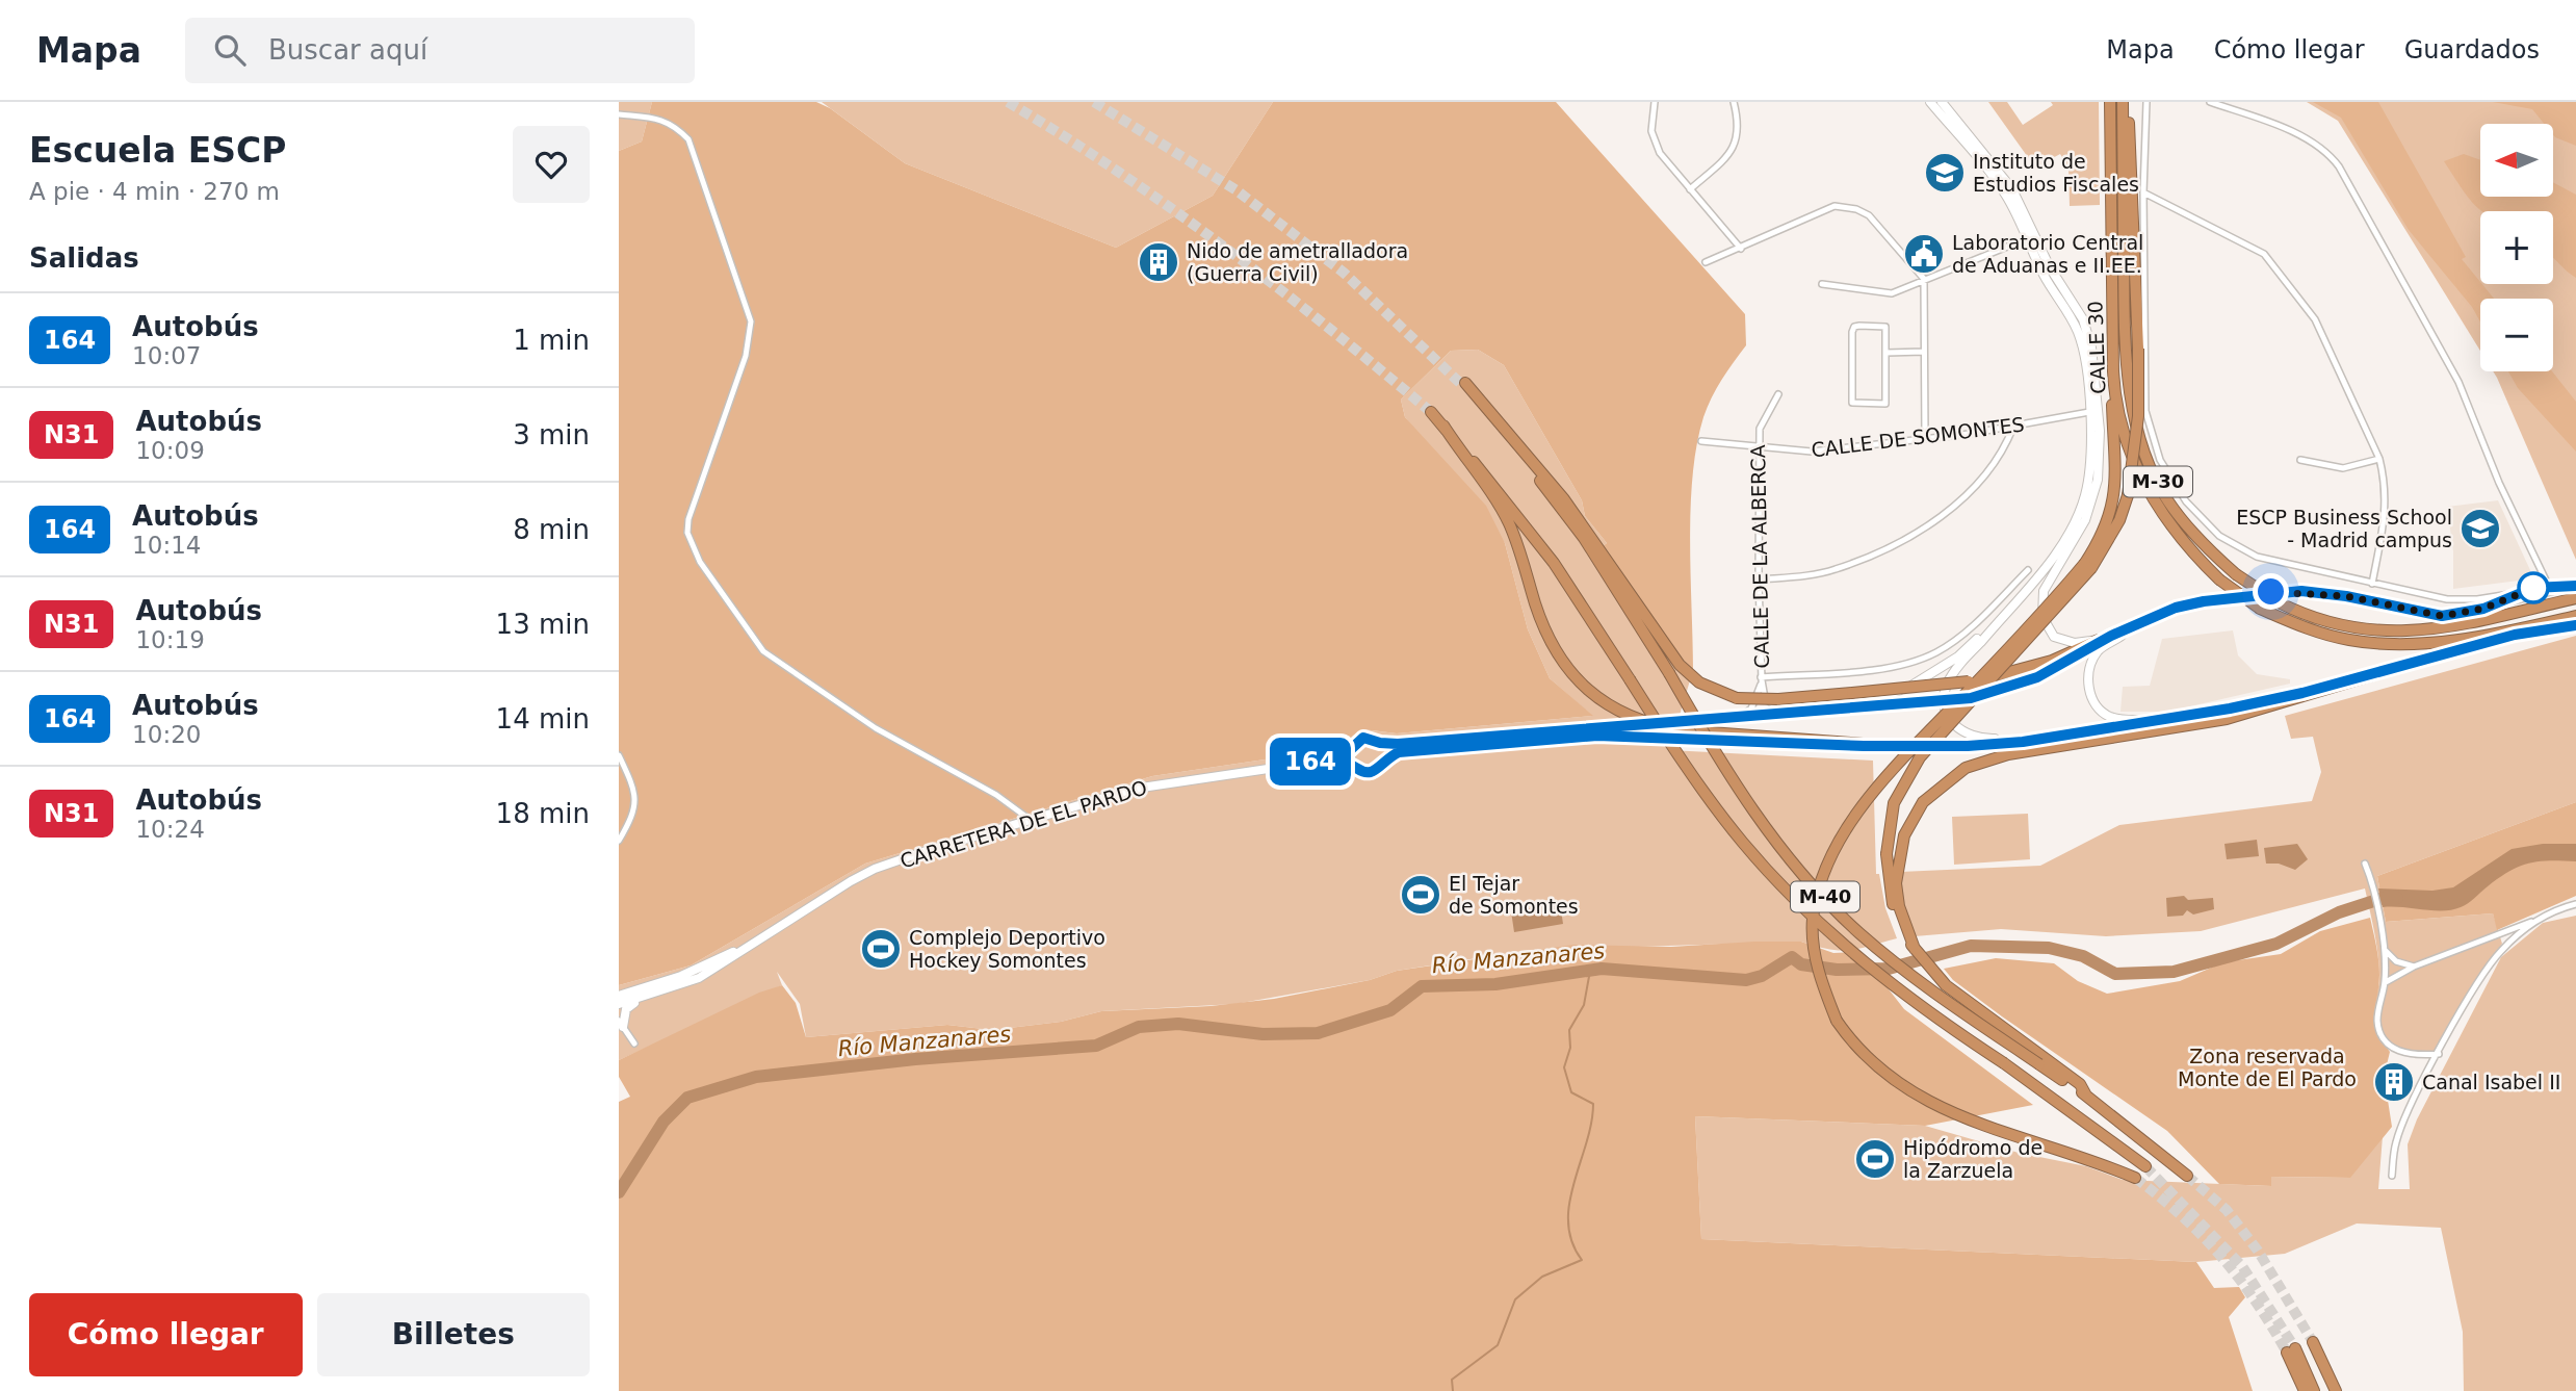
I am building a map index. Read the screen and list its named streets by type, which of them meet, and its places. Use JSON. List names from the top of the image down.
{
  "streets": {
    "highway": ["CALLE 30", "M-30", "M-40"],
    "street": ["CALLE DE SOMONTES", "CALLE DE LA ALBERCA", "CARRETERA DE EL PARDO"]
  },
  "crossings": [
    ["CALLE DE SOMONTES", "CALLE DE LA ALBERCA"]
  ],
  "water": ["Río Manzanares"],
  "parks": ["Zona reservada Monte de El Pardo"],
  "places": {
    "school or university": ["Instituto de Estudios Fiscales", "ESCP Business School - Madrid campus"],
    "public building": ["Laboratorio Central de Aduanas e II.EE."],
    "building": ["Nido de ametralladora (Guerra Civil)", "Canal Isabel II"],
    "sports": ["El Tejar de Somontes", "Complejo Deportivo Hockey Somontes", "Hipódromo de la Zarzuela"]
  },
  "lines": ["bus line 164"],
  "north": "left",
  "page": {
    "header": "Mapa",
    "search": "Buscar aquí",
    "nav": ["Mapa", "Cómo llegar", "Guardados"],
    "heading": [
      ["Escuela ESCP", "A pie · 4 min · 270 m"],
      "Salidas"
    ],
    "on_map": "164",
    "map_buttons": ["+", "−"],
    "list": [
      {
        "mark": "164",
        "name": "Autobús",
        "note": "10:07",
        "value": "1 min"
      },
      {
        "mark": "N31",
        "name": "Autobús",
        "note": "10:09",
        "value": "3 min"
      },
      {
        "mark": "164",
        "name": "Autobús",
        "note": "10:14",
        "value": "8 min"
      },
      {
        "mark": "N31",
        "name": "Autobús",
        "note": "10:19",
        "value": "13 min"
      },
      {
        "mark": "164",
        "name": "Autobús",
        "note": "10:20",
        "value": "14 min"
      },
      {
        "mark": "N31",
        "name": "Autobús",
        "note": "10:24",
        "value": "18 min"
      }
    ],
    "buttons": ["Cómo llegar", "Billetes"]
  }
}
